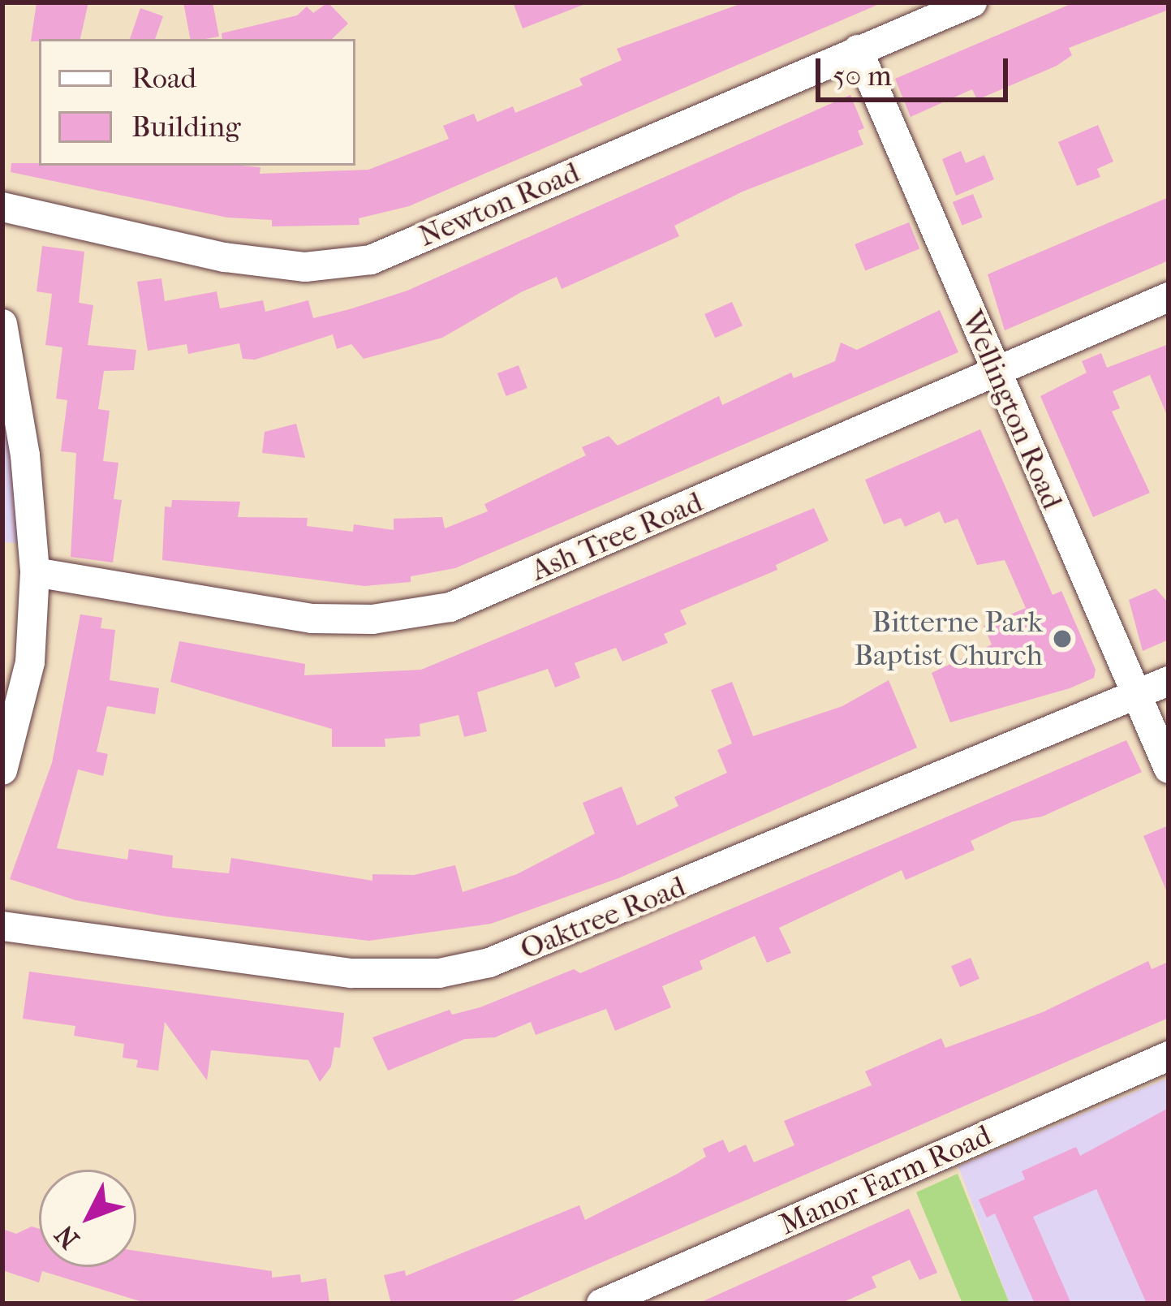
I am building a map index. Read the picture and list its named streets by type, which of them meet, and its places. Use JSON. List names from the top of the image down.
{
  "streets": {
    "street": [
      "Newton Road",
      "Wellington Road",
      "Ash Tree Road",
      "Oaktree Road",
      "Manor Farm Road"
    ]
  },
  "crossings": [
    ["Newton Road", "Wellington Road"],
    ["Wellington Road", "Ash Tree Road"],
    ["Wellington Road", "Oaktree Road"]
  ],
  "places": ["Bitterne Park Baptist Church"],
  "legend": ["Road", "Building"],
  "scale_bar": "50 m",
  "north": "bottom left"
}
